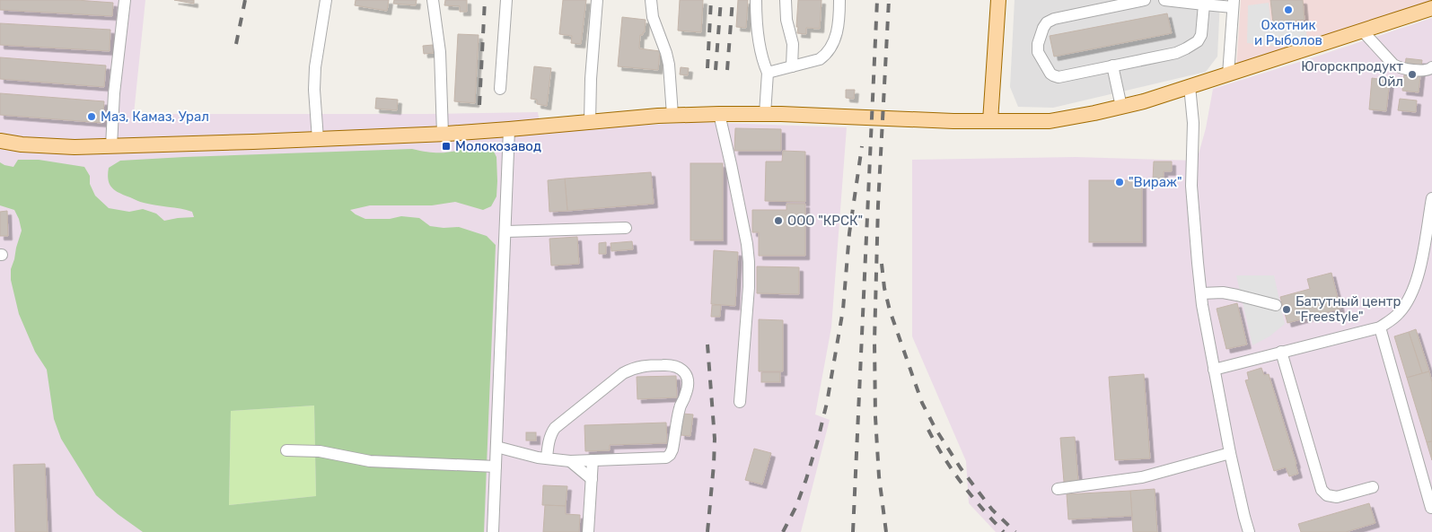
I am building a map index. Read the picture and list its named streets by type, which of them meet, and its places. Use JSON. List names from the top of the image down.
{
  "places": {
    "other": [
      "Охотник и Рыболов",
      "Югорскпродукт Ойл",
      "Маз, Камаз, Урал",
      "\"Вираж\"",
      "ООО \"КРСК\"",
      "Батутный центр \"Freestyle\""
    ],
    "transit": ["Молокозавод"]
  }
}
